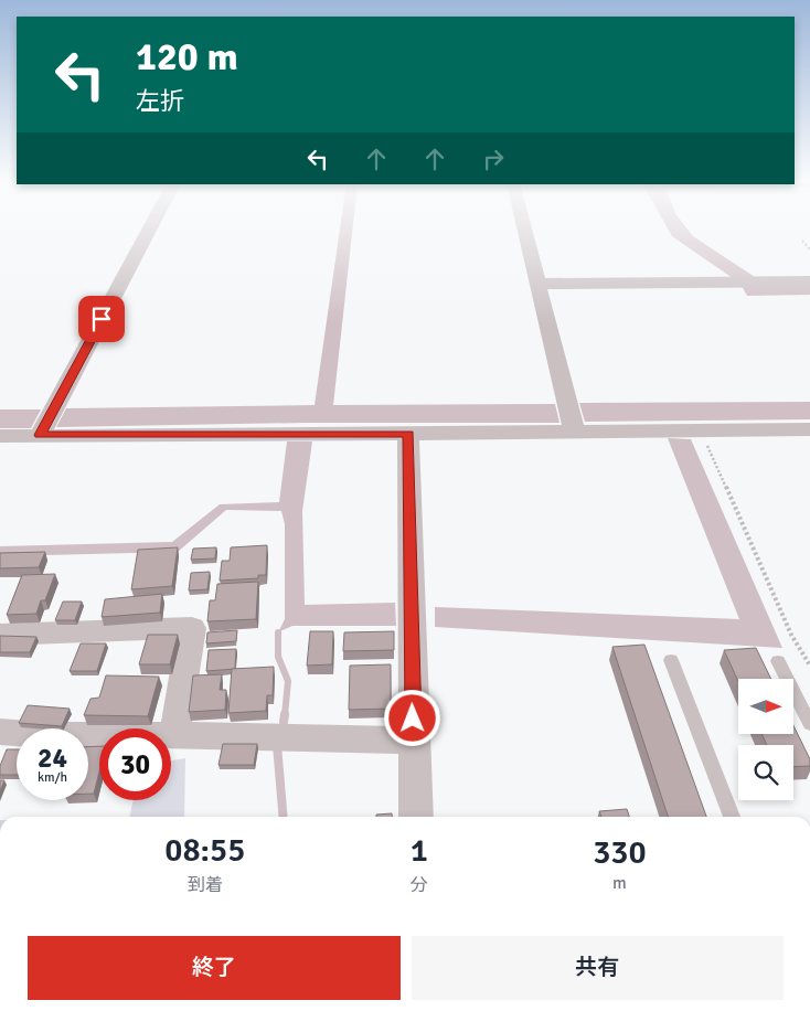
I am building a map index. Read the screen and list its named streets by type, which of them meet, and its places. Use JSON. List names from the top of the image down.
{
  "north": "right",
  "page": {
    "turn": ["120 m", "左折"],
    "speed": "24 km/h",
    "limit": "30",
    "eta": [
      "08:55",
      "到着",
      "1",
      "分",
      "330",
      "m"
    ],
    "buttons": ["終了", "共有"]
  }
}
